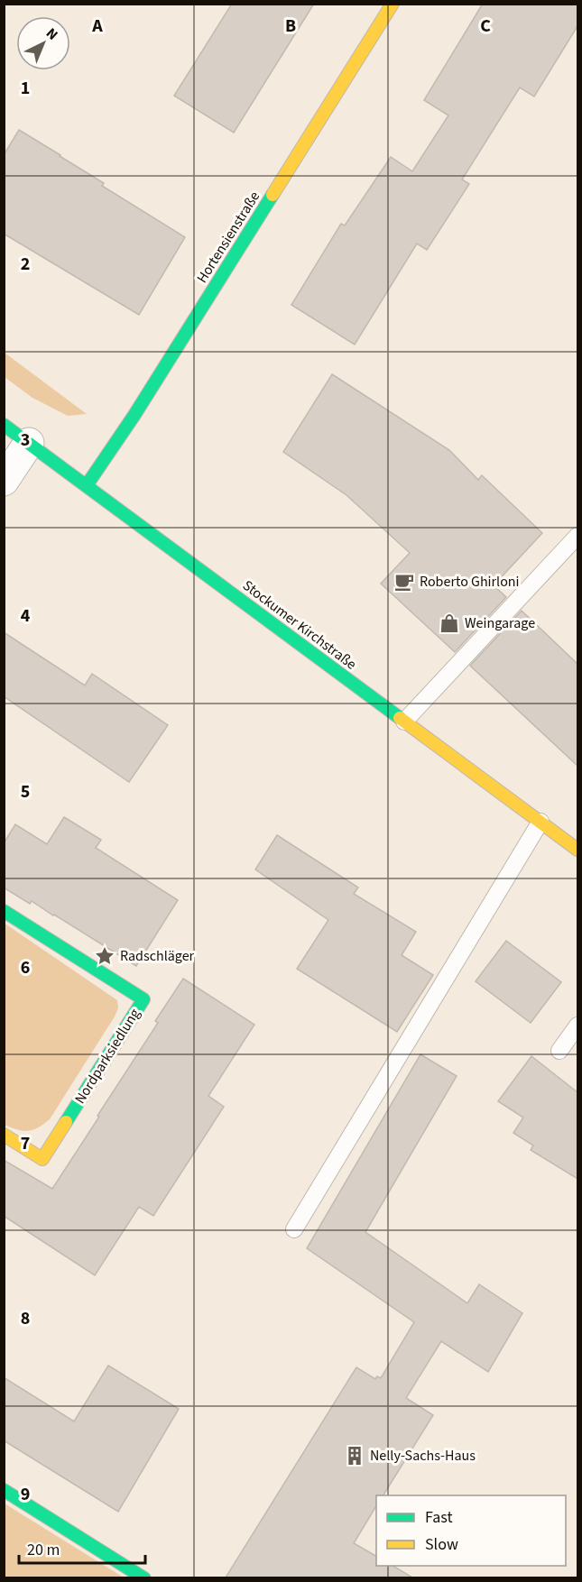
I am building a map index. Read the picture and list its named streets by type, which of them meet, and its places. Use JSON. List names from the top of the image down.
{
  "streets": {
    "street": ["Hortensienstraße", "Stockumer Kirchstraße", "Nordparksiedlung"]
  },
  "crossings": [
    ["Hortensienstraße", "Stockumer Kirchstraße"]
  ],
  "places": {
    "cafe": ["Roberto Ghirloni"],
    "shop": ["Weingarage"],
    "place": ["Radschläger"],
    "building": ["Nelly-Sachs-Haus"]
  },
  "legend": ["Fast", "Slow"],
  "scale_bar": "20 m",
  "north": "top right",
  "grid": {
    "columns": ["A", "B", "C"],
    "rows": [
      "1",
      "2",
      "3",
      "4",
      "5",
      "6",
      "7",
      "8",
      "9"
    ]
  }
}
